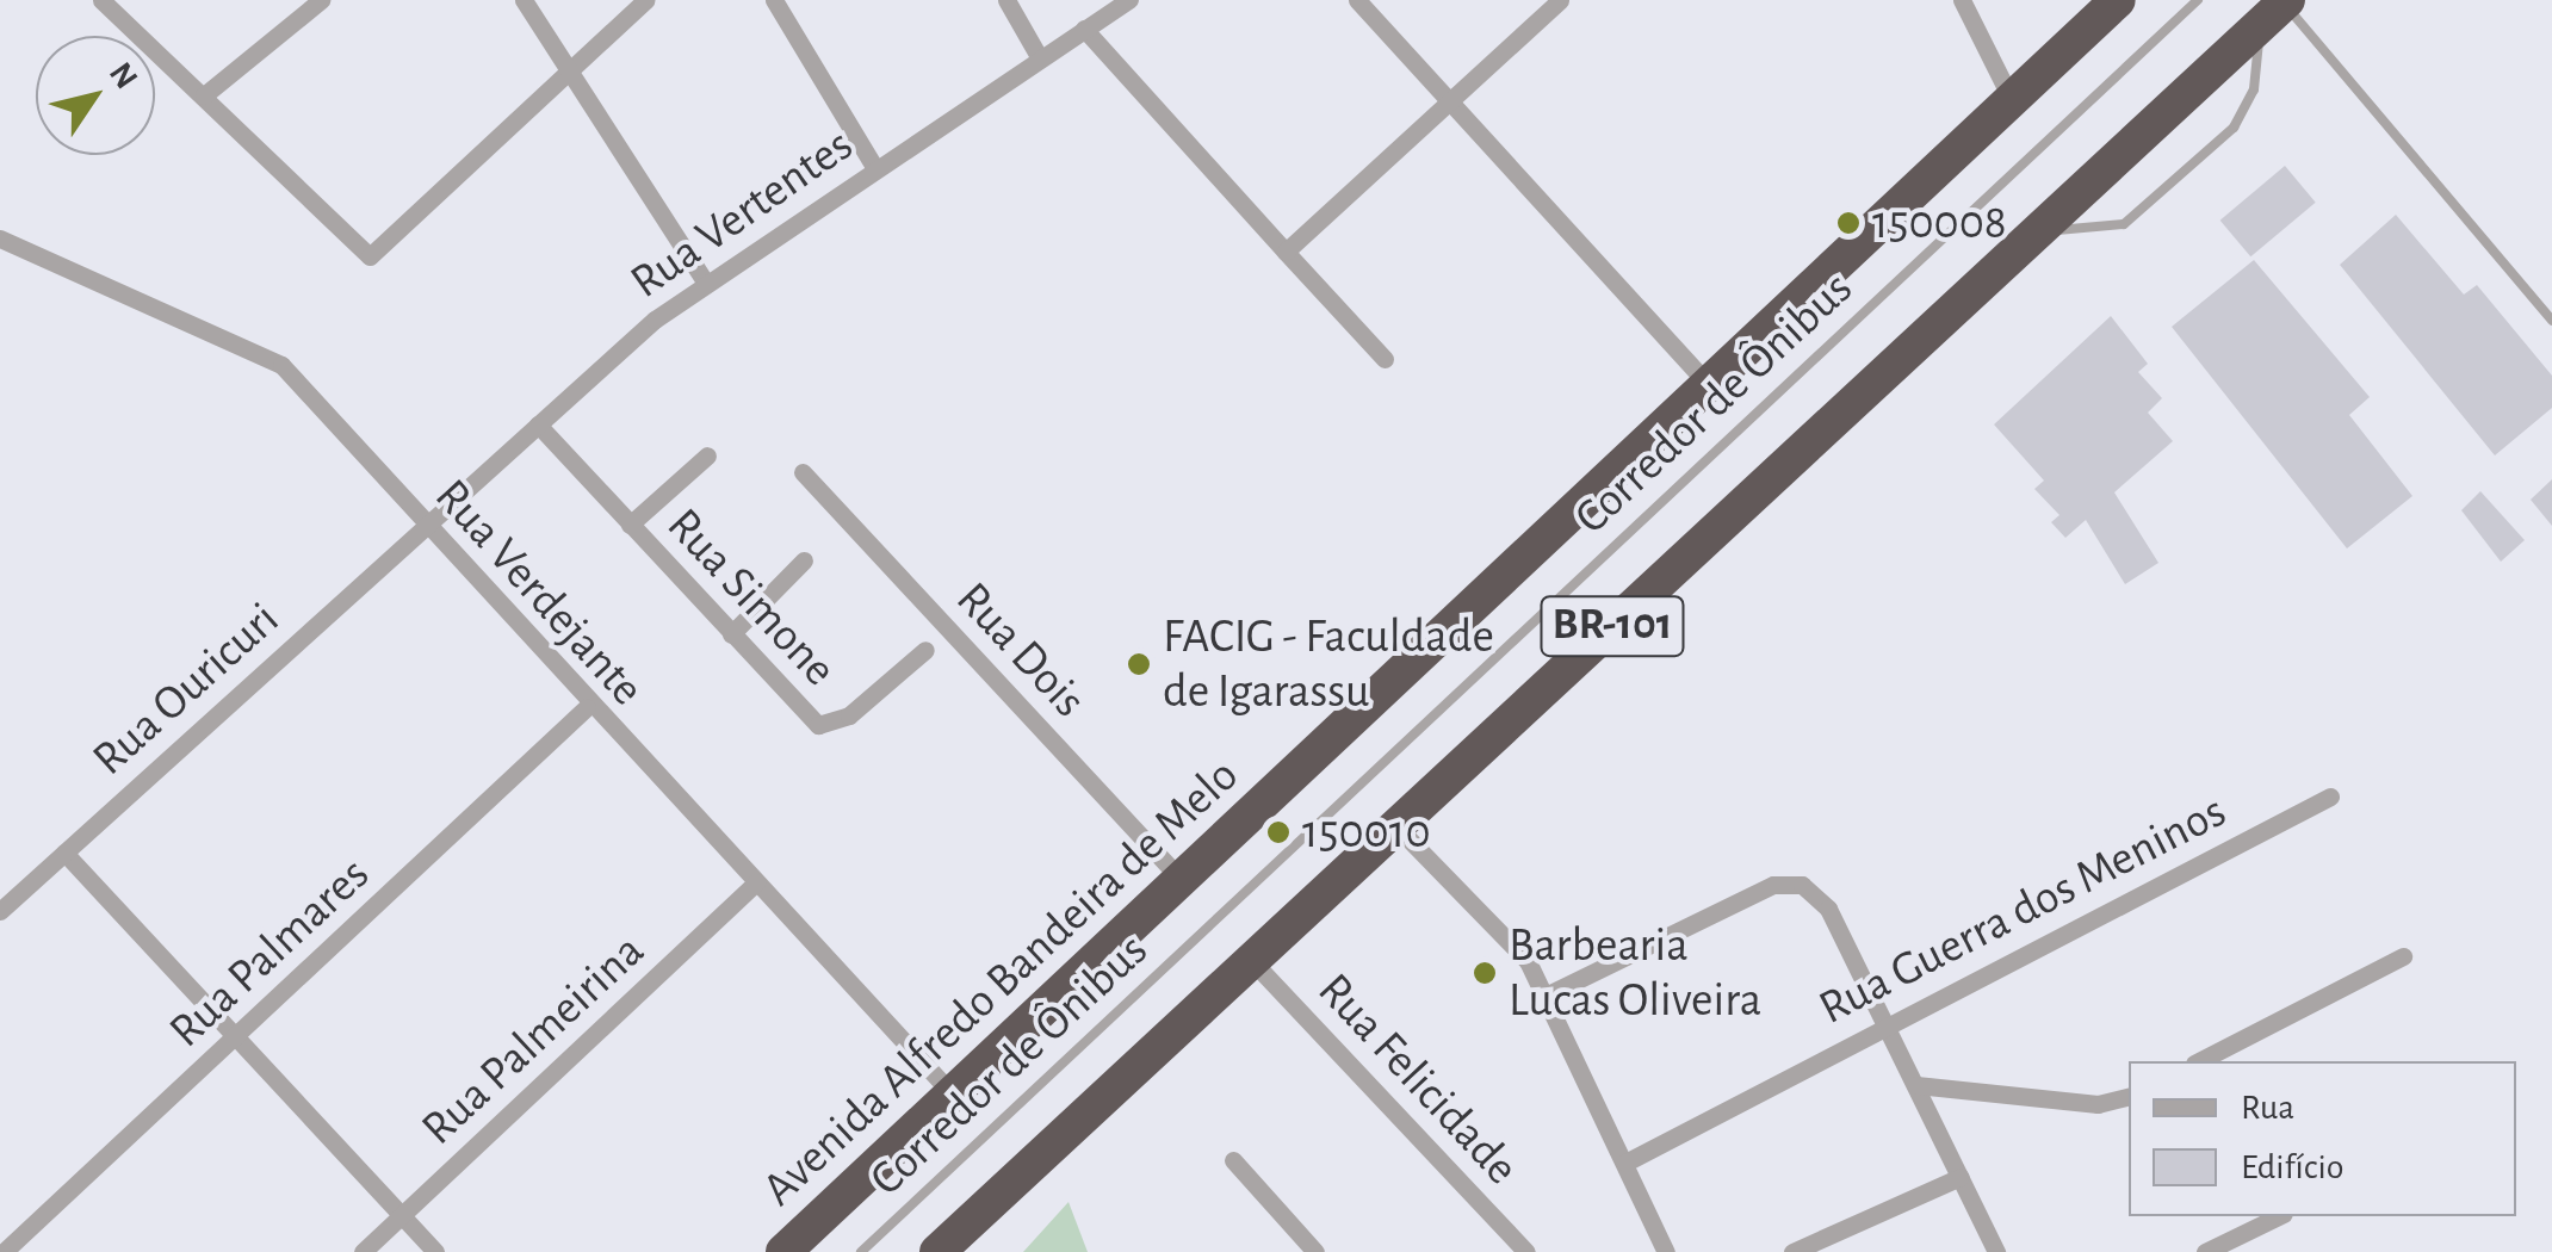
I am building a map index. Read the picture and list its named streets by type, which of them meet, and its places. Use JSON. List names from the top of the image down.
{
  "streets": {
    "highway": ["BR-101", "Avenida Alfredo Bandeira de Melo"],
    "street": [
      "Rua Vertentes",
      "Rua Verdejante",
      "Rua Simone",
      "Rua Dois",
      "Rua Ouricuri",
      "Rua Guerra dos Meninos",
      "Rua Palmares",
      "Rua Palmeirina",
      "Rua Felicidade"
    ],
    "lane": ["Corredor de Ônibus"]
  },
  "crossings": [
    ["Rua Vertentes", "Rua Verdejante"],
    ["Rua Vertentes", "Rua Simone"],
    ["Rua Vertentes", "Rua Ouricuri"],
    ["Rua Verdejante", "Rua Ouricuri"],
    ["Rua Verdejante", "Rua Palmares"],
    ["Rua Verdejante", "Avenida Alfredo Bandeira de Melo"],
    ["Rua Verdejante", "Rua Palmeirina"],
    ["BR-101", "Rua Felicidade"],
    ["Rua Dois", "Avenida Alfredo Bandeira de Melo"]
  ],
  "places": [
    "150008",
    "FACIG - Faculdade de Igarassu",
    "150010",
    "Barbearia Lucas Oliveira"
  ],
  "legend": ["Rua", "Edifício"],
  "north": "top right"
}
